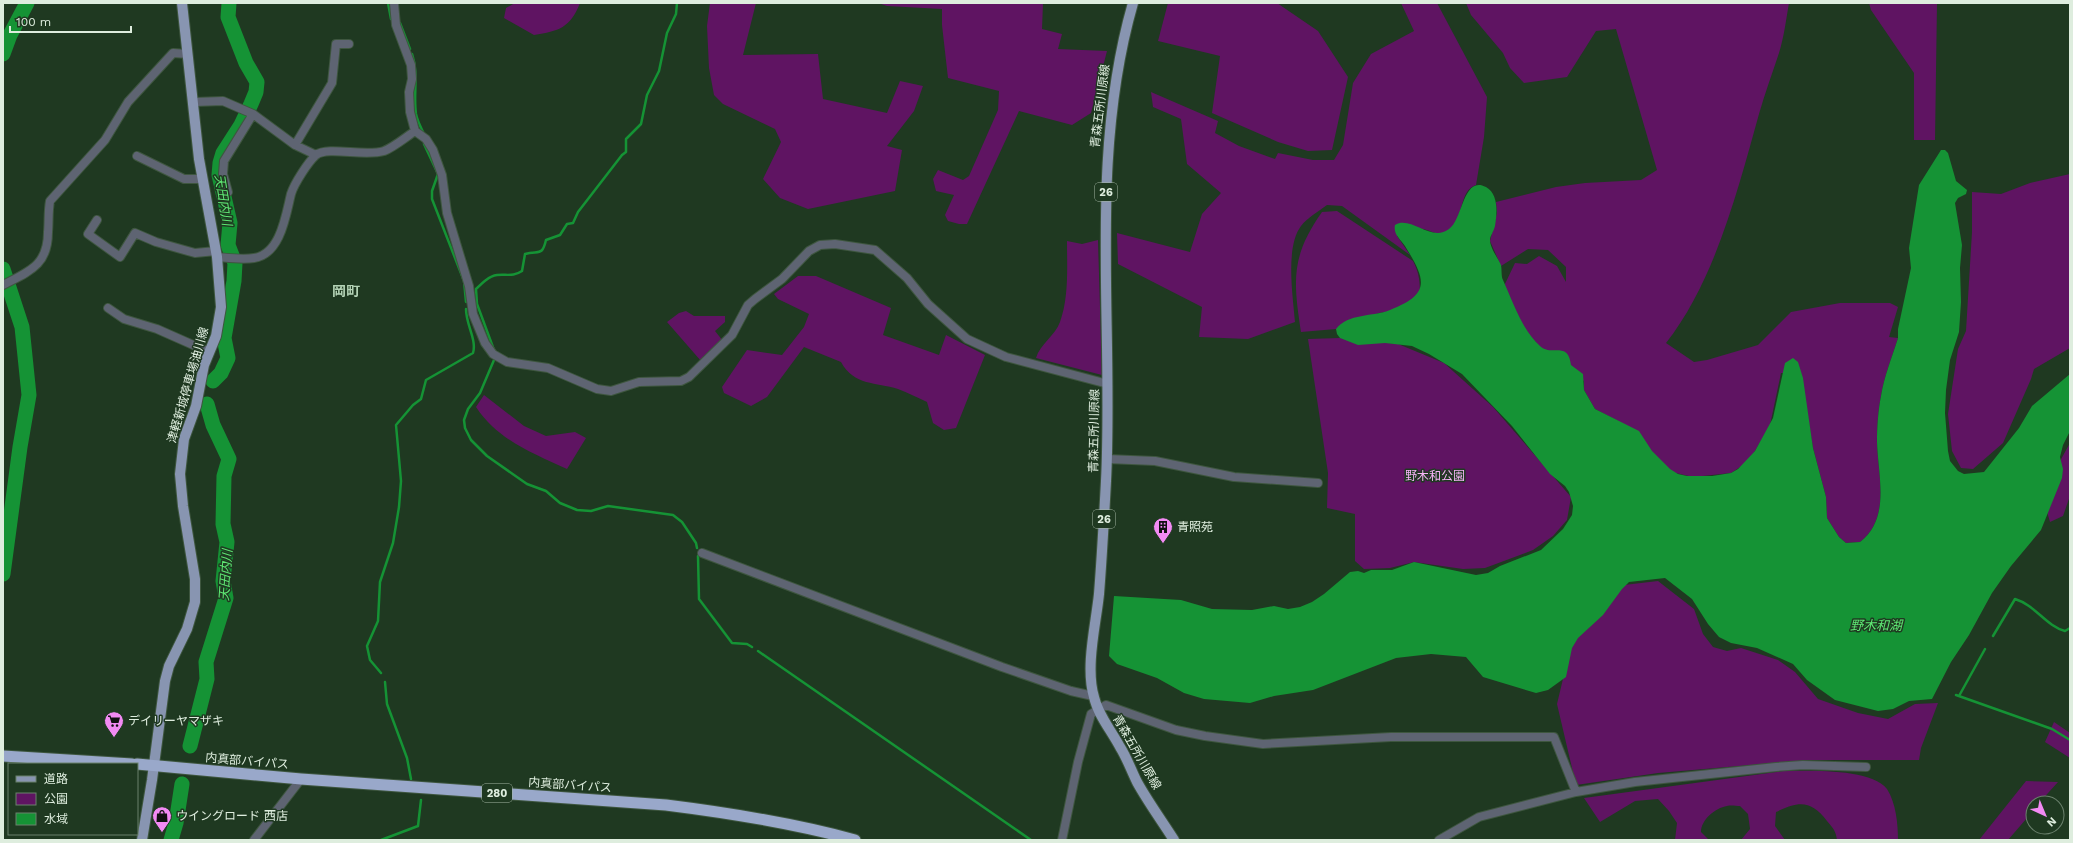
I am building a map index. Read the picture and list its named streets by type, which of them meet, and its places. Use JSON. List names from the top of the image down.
{
  "streets": {
    "highway": ["内真部バイパス", "280"],
    "main road": ["青森五所川原線", "26", "津軽新城停車場油川線"]
  },
  "crossings": [
    ["津軽新城停車場油川線", "内真部バイパス"]
  ],
  "districts": ["岡町"],
  "water": ["天田内川", "野木和湖"],
  "parks": ["野木和公園"],
  "places": {
    "building": ["青照苑"],
    "supermarket": ["デイリーヤマザキ"],
    "shop": ["ウイングロード 西店"]
  },
  "legend": ["道路", "公園", "水域"],
  "scale_bar": "100 m",
  "north": "bottom right"
}
